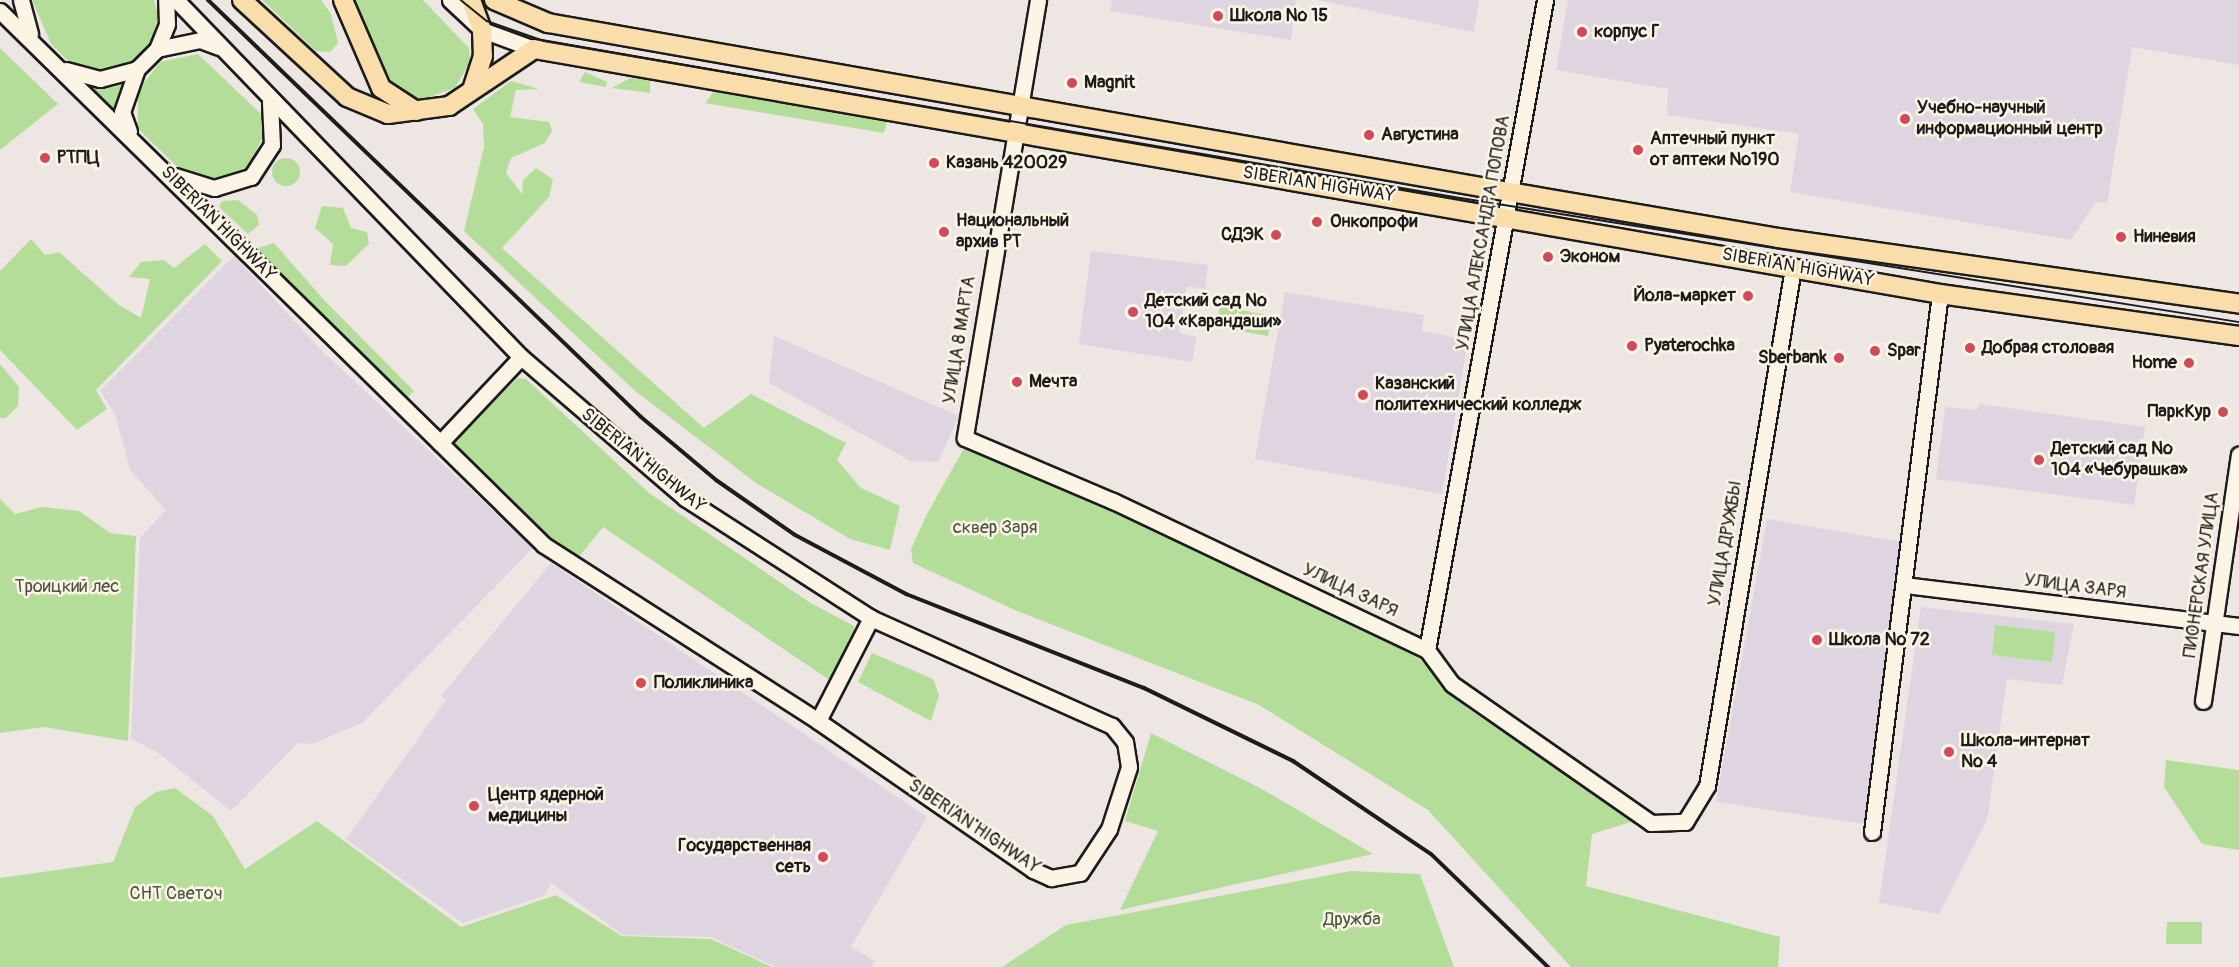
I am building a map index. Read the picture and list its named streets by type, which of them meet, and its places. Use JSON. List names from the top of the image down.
{
  "streets": {
    "main road": ["SIBERIAN HIGHWAY"],
    "street": [
      "УЛИЦА АЛЕКСАНДРА ПОПОВА",
      "УЛИЦА 8 МАРТА",
      "УЛИЦА ДРУЖБЫ",
      "ПИОНЕРСКАЯ УЛИЦА",
      "УЛИЦА ЗАРЯ"
    ]
  },
  "crossings": [
    ["SIBERIAN HIGHWAY", "УЛИЦА АЛЕКСАНДРА ПОПОВА"],
    ["SIBERIAN HIGHWAY", "УЛИЦА 8 МАРТА"],
    ["SIBERIAN HIGHWAY", "УЛИЦА ДРУЖБЫ"],
    ["УЛИЦА АЛЕКСАНДРА ПОПОВА", "УЛИЦА ЗАРЯ"],
    ["УЛИЦА 8 МАРТА", "УЛИЦА ЗАРЯ"],
    ["УЛИЦА ДРУЖБЫ", "УЛИЦА ЗАРЯ"],
    ["ПИОНЕРСКАЯ УЛИЦА", "УЛИЦА ЗАРЯ"]
  ],
  "parks": [
    "сквер Заря",
    "Троицкий лес",
    "СНТ Светоч",
    "Дружба"
  ],
  "places": [
    "Школа № 15",
    "корпус Г",
    "Magnit",
    "Учебно-научный информационный центр",
    "Августина",
    "Аптечный пункт от аптеки №190",
    "РТПЦ",
    "Казань 420029",
    "Онкопрофи",
    "Национальный архив РТ",
    "СДЭК",
    "Ниневия",
    "Эконом",
    "Йола-маркет",
    "Детский сад № 104 «Карандаши»",
    "Pyaterochka",
    "Добрая столовая",
    "Spar",
    "Sberbank",
    "Home",
    "Мечта",
    "Казанский политехнический колледж",
    "ПаркКур",
    "Детский сад № 104 «Чебурашка»",
    "Школа № 72",
    "Поликлиника",
    "Школа-интернат № 4",
    "Центр ядерной медицины",
    "Государственная сеть"
  ]
}
